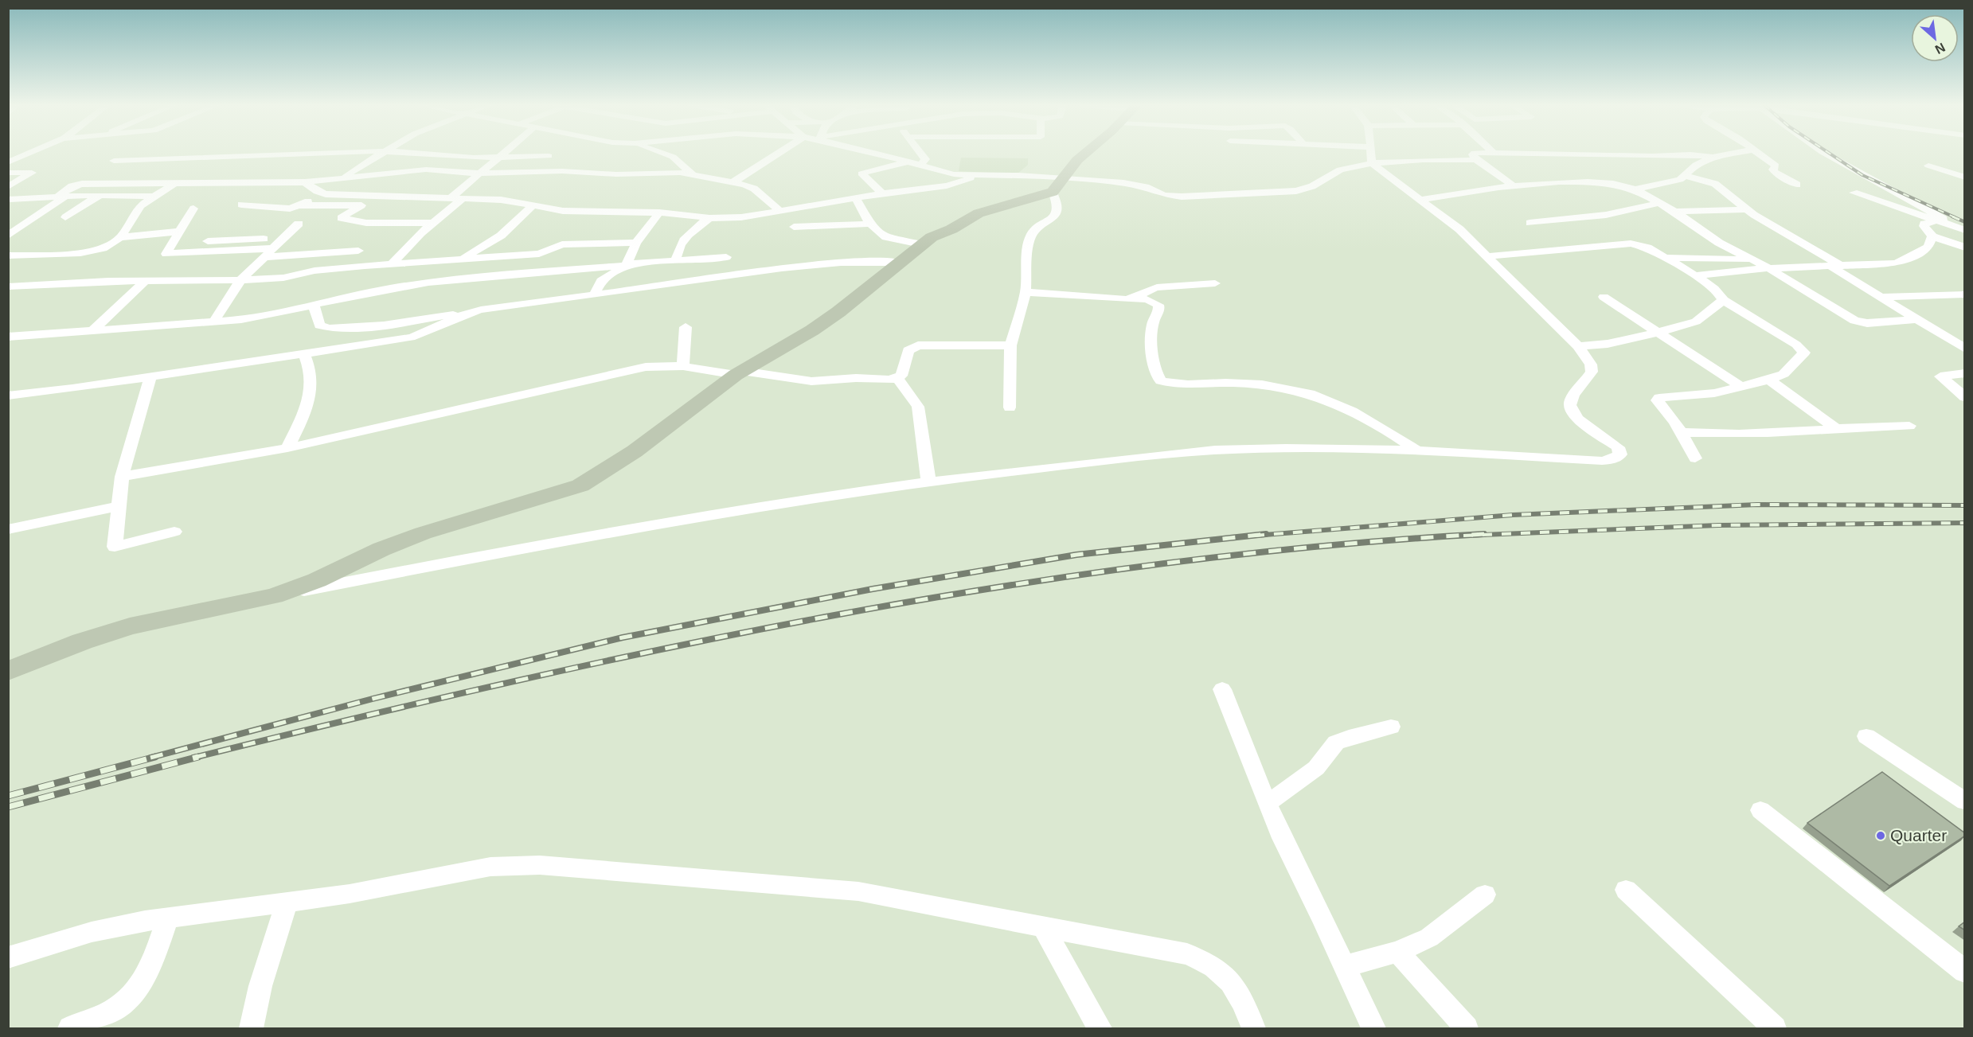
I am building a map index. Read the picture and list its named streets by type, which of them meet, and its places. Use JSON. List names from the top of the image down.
{
  "places": ["Quarter"],
  "north": "bottom right"
}
